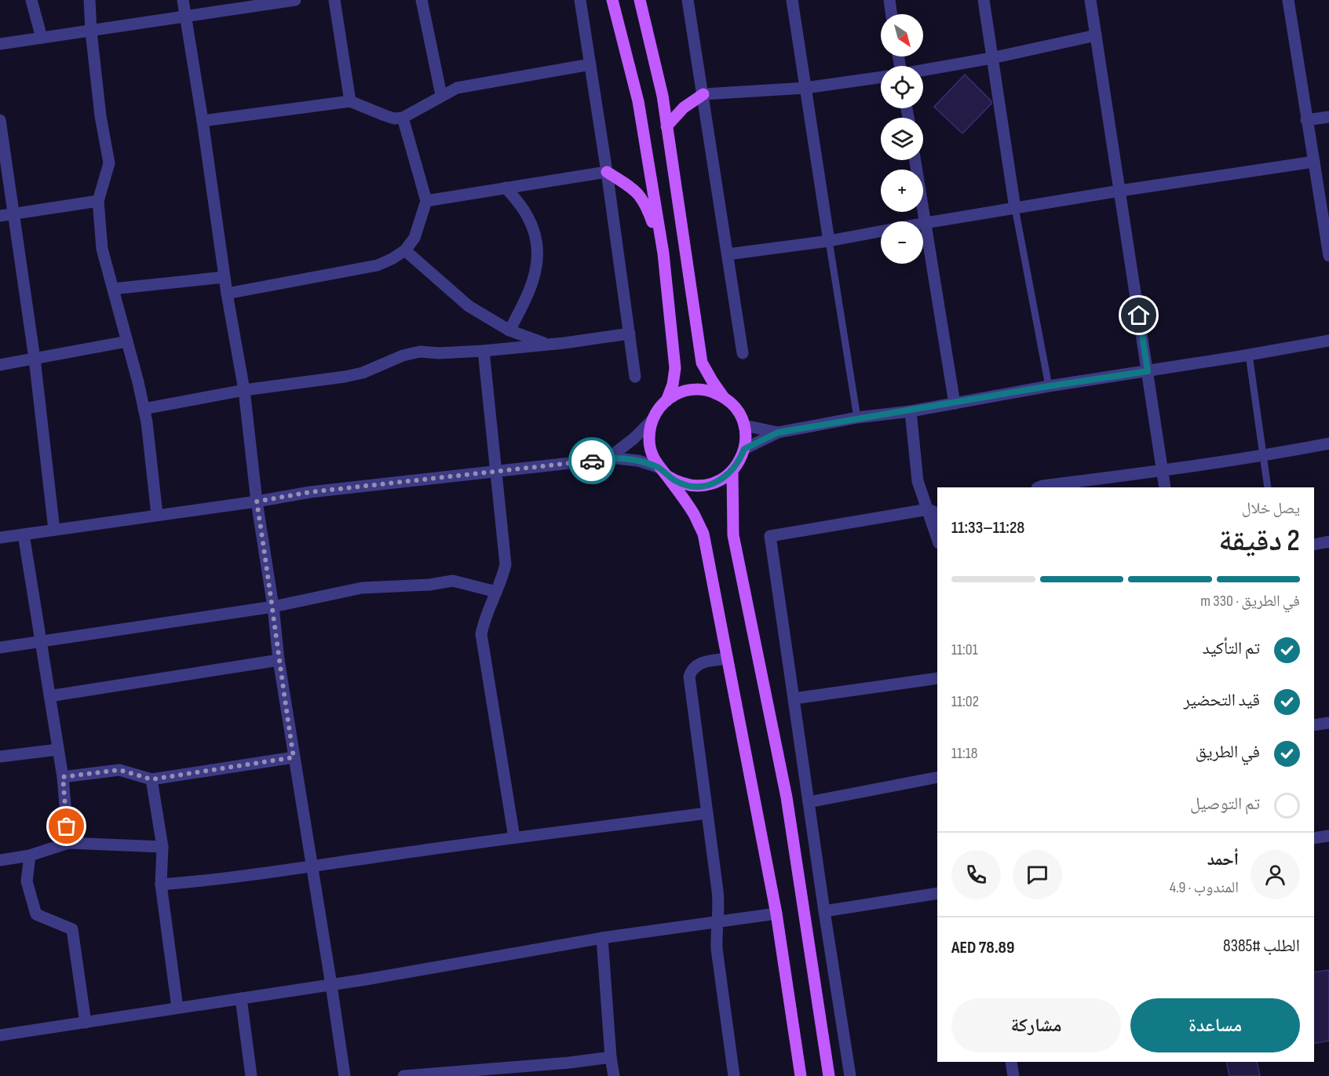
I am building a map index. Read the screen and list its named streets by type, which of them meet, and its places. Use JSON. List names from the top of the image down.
{
  "north": "bottom right",
  "page": {
    "map_buttons": ["+", "−"],
    "heading": ["2 دقيقة", "يصل خلال", "11:28–11:33"],
    "panel": [
      "أحمد",
      "المندوب · 4.9",
      "الطلب #8385",
      "AED 78.89"
    ],
    "bar": "في الطريق · 330 m",
    "list": [
      ["تم التأكيد", "11:01"],
      ["قيد التحضير", "11:02"],
      ["في الطريق", "11:18"],
      "تم التوصيل"
    ],
    "buttons": ["مساعدة", "مشاركة"]
  }
}
